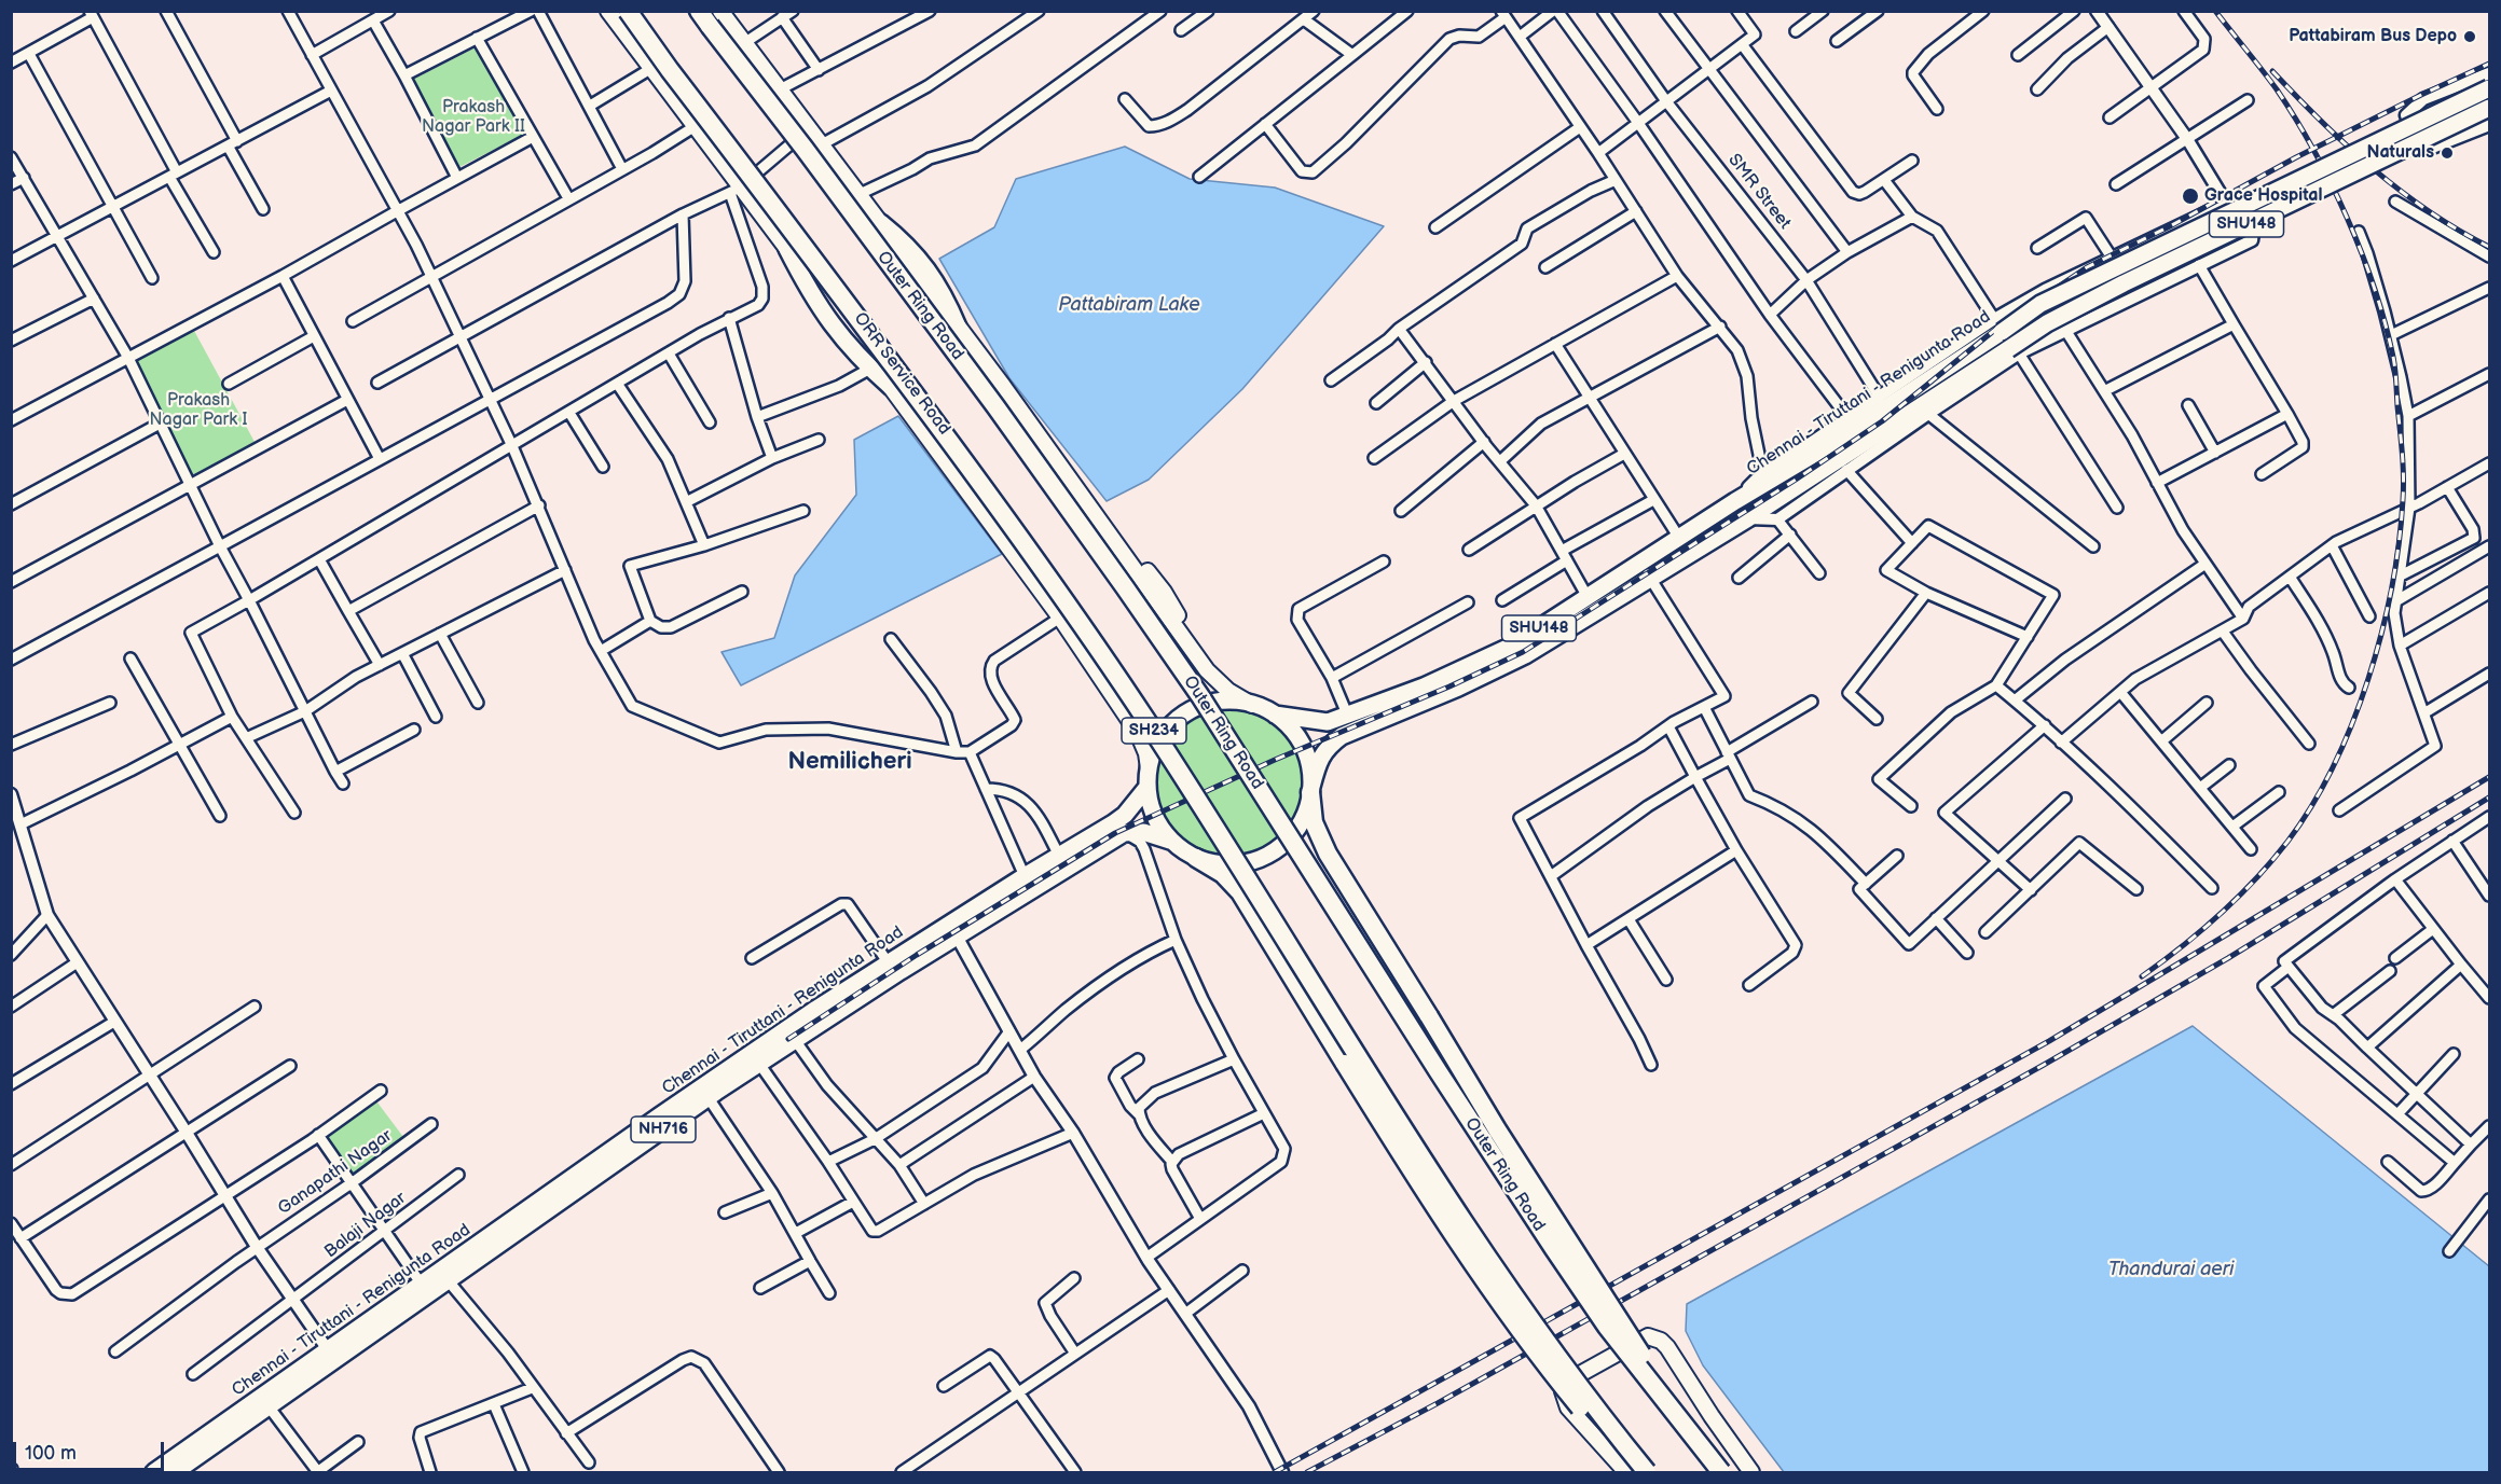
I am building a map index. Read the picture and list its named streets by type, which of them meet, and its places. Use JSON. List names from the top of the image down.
{
  "streets": {
    "highway": [
      "SHU148",
      "Outer Ring Road",
      "Chennai - Tiruttani - Renigunta Road",
      "SH234",
      "NH716"
    ],
    "main road": ["ORR Service Road"],
    "street": ["SMR Street", "Ganapathi Nagar", "Balaji Nagar"]
  },
  "crossings": [
    ["ORR Service Road", "Chennai - Tiruttani - Renigunta Road"]
  ],
  "districts": ["Nemilicheri"],
  "water": ["Pattabiram Lake", "Thandurai aeri"],
  "parks": ["Prakash Nagar Park II", "Prakash Nagar Park I"],
  "places": ["Pattabiram Bus Depo", "Naturals", "Grace Hospital"],
  "scale_bar": "100 m"
}
